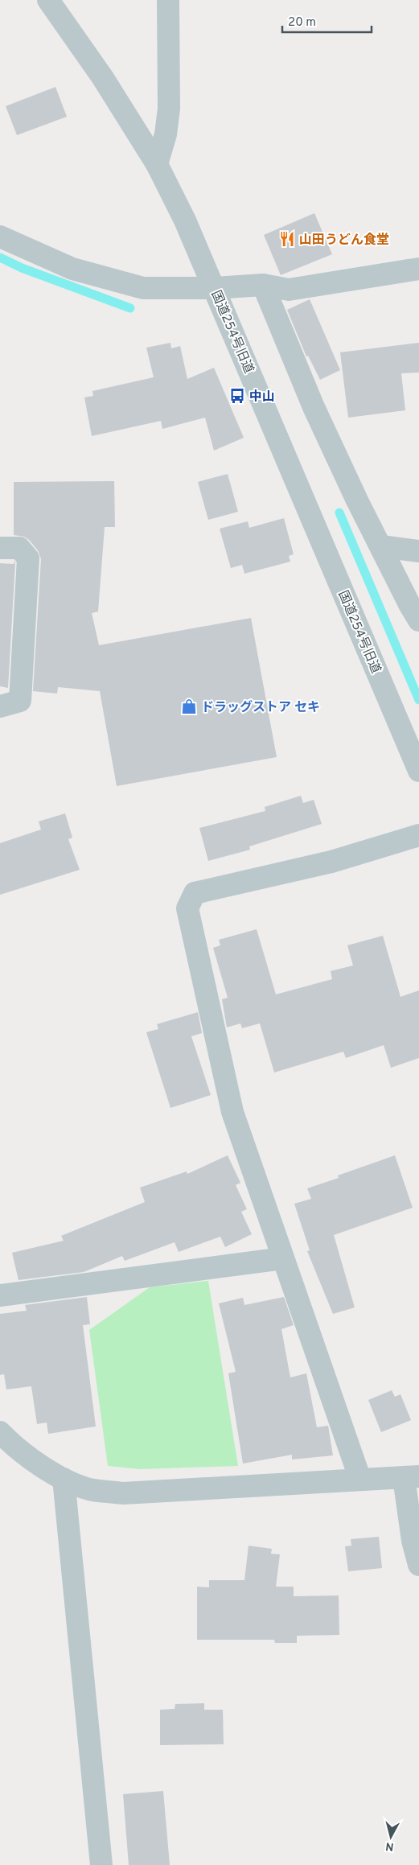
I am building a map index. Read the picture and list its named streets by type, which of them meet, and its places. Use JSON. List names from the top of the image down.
{
  "streets": {
    "street": ["国道254号旧道"]
  },
  "places": {
    "restaurant": ["山田うどん食堂"],
    "bus stop": ["中山"],
    "shop": ["ドラッグストア セキ"]
  },
  "scale_bar": "20 m",
  "north": "bottom"
}
